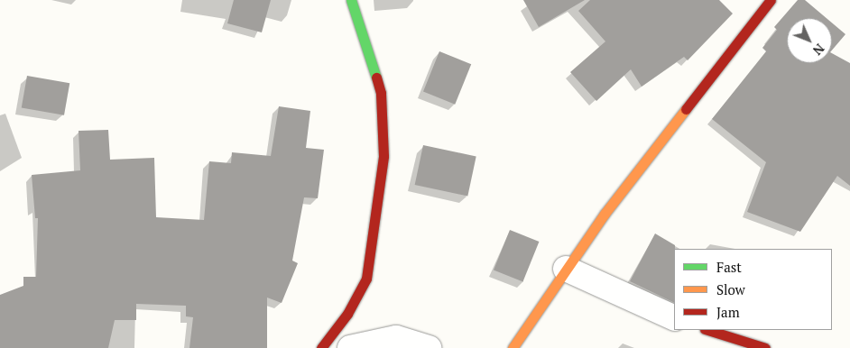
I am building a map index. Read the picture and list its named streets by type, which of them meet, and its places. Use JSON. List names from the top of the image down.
{
  "legend": ["Fast", "Slow", "Jam"],
  "north": "bottom right"
}
